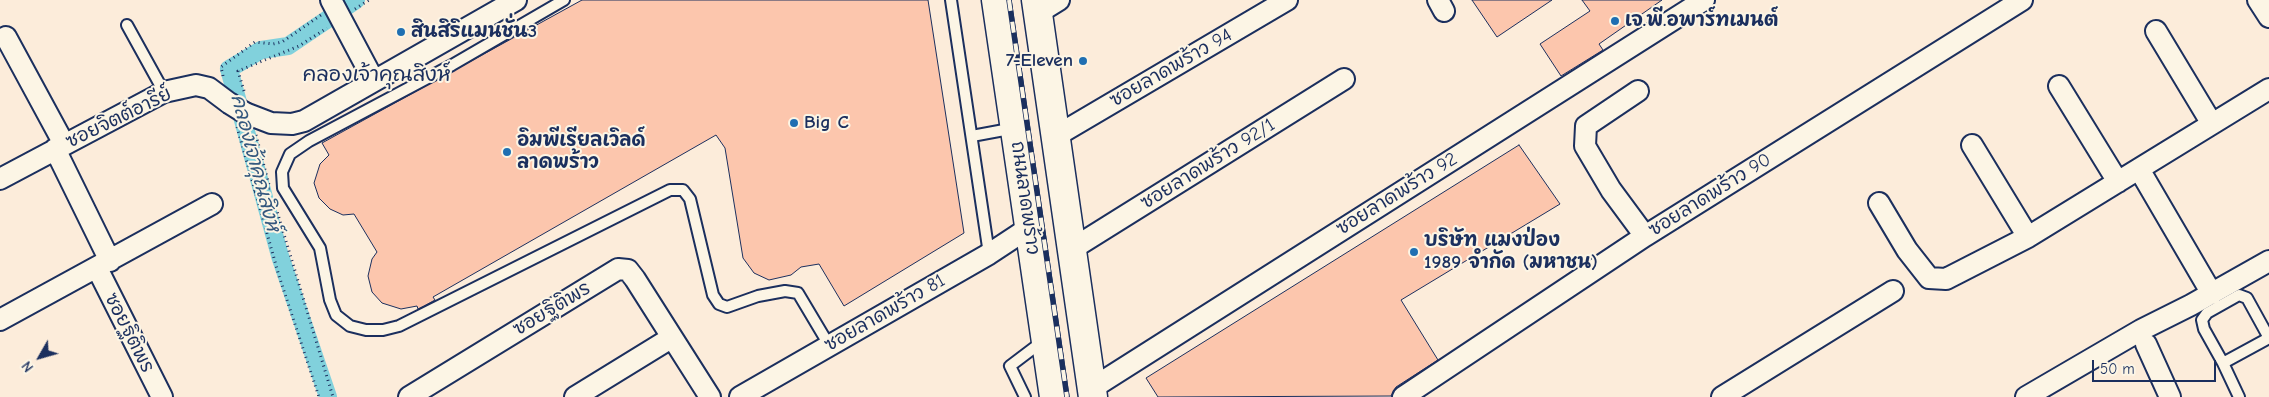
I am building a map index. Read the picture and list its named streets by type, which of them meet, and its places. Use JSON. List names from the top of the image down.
{
  "streets": {
    "main road": ["ถนนลาดพร้าว"],
    "street": [
      "ซอยลาดพร้าว 94",
      "ซอยจิตต์อารีย์",
      "ซอยลาดพร้าว 92/1",
      "ซอยลาดพร้าว 92",
      "ซอยลาดพร้าว 90",
      "ซอยฐิติพร",
      "ซอยลาดพร้าว 81"
    ]
  },
  "crossings": [
    ["ซอยจิตต์อารีย์", "ซอยฐิติพร"],
    ["ถนนลาดพร้าว", "ซอยลาดพร้าว 81"]
  ],
  "districts": ["คลองเจ้าคุณสิงห์"],
  "water": ["คลองเจ้าคุณสิงห์"],
  "places": [
    "เจ.พี.อพาร์ทเมนต์",
    "สินสิริแมนชั่น3",
    "7-Eleven",
    "Big C",
    "อิมพีเรียลเวิลด์ ลาดพร้าว",
    "บริษัท แมงป่อง 1989 จำกัด (มหาชน)"
  ],
  "scale_bar": "50 m",
  "north": "bottom left"
}
